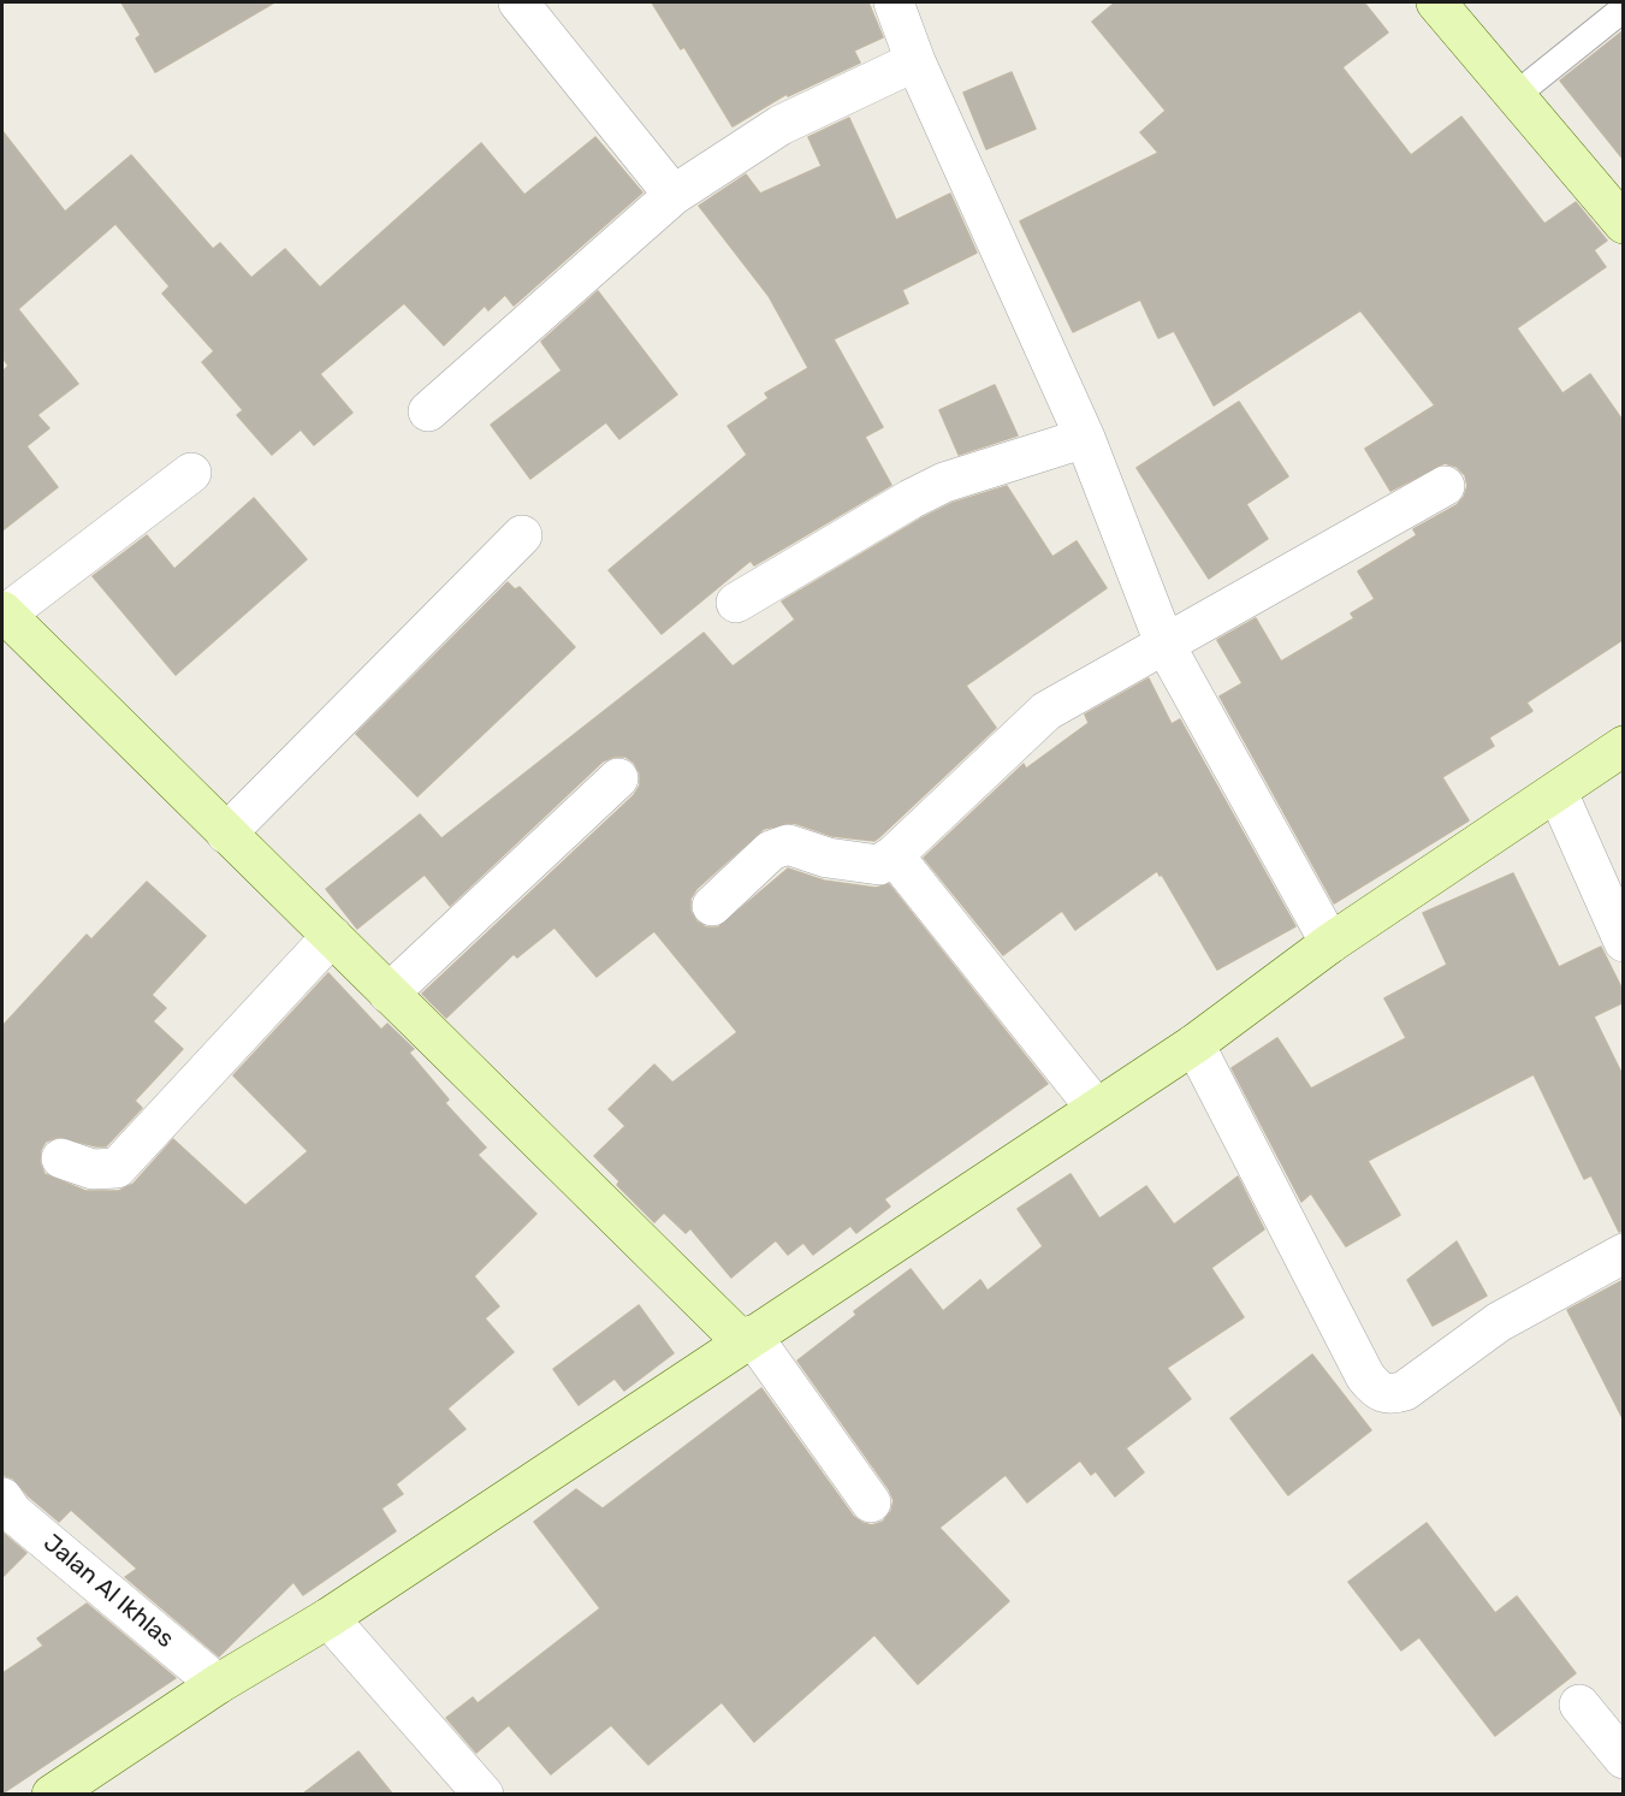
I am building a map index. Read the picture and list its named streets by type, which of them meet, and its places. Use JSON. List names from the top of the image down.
{
  "streets": {
    "street": ["Jalan Al Ikhlas"]
  }
}
